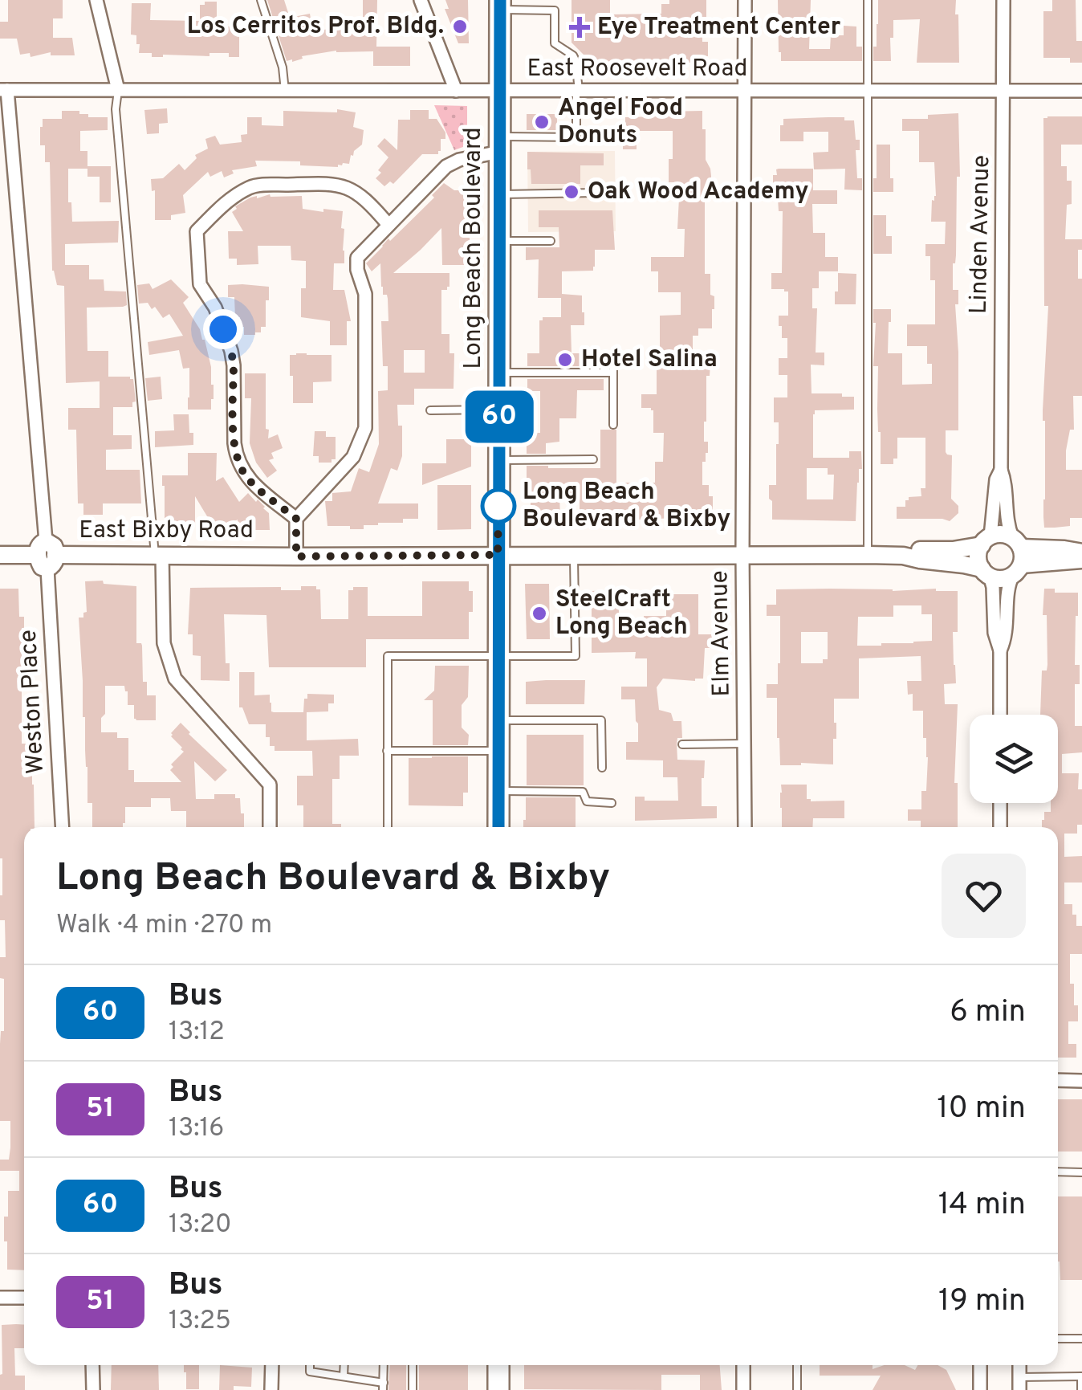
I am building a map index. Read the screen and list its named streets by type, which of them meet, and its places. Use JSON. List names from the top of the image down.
{
  "streets": {
    "main road": ["Long Beach Boulevard"],
    "street": [
      "East Roosevelt Road",
      "Linden Avenue",
      "East Bixby Road",
      "Elm Avenue",
      "Weston Place"
    ]
  },
  "crossings": [
    ["East Roosevelt Road", "Linden Avenue"],
    ["East Roosevelt Road", "Long Beach Boulevard"],
    ["East Roosevelt Road", "Elm Avenue"],
    ["East Roosevelt Road", "Weston Place"],
    ["Long Beach Boulevard", "East Bixby Road"],
    ["East Bixby Road", "Elm Avenue"],
    ["East Bixby Road", "Weston Place"]
  ],
  "places": {
    "other": [
      "Los Cerritos Prof. Bldg.",
      "Angel Food Donuts",
      "Oak Wood Academy",
      "Hotel Salina",
      "Long Beach Boulevard & Bixby",
      "SteelCraft Long Beach"
    ],
    "health": ["Eye Treatment Center"]
  },
  "lines": ["bus line 60"],
  "page": {
    "on_map": "60",
    "heading": ["Long Beach Boulevard & Bixby", "Walk · 4 min · 270 m"],
    "list": [
      {
        "mark": "60",
        "name": "Bus",
        "note": "13:12",
        "value": "6 min"
      },
      {
        "mark": "51",
        "name": "Bus",
        "note": "13:16",
        "value": "10 min"
      },
      {
        "mark": "60",
        "name": "Bus",
        "note": "13:20",
        "value": "14 min"
      },
      {
        "mark": "51",
        "name": "Bus",
        "note": "13:25",
        "value": "19 min"
      }
    ]
  }
}
